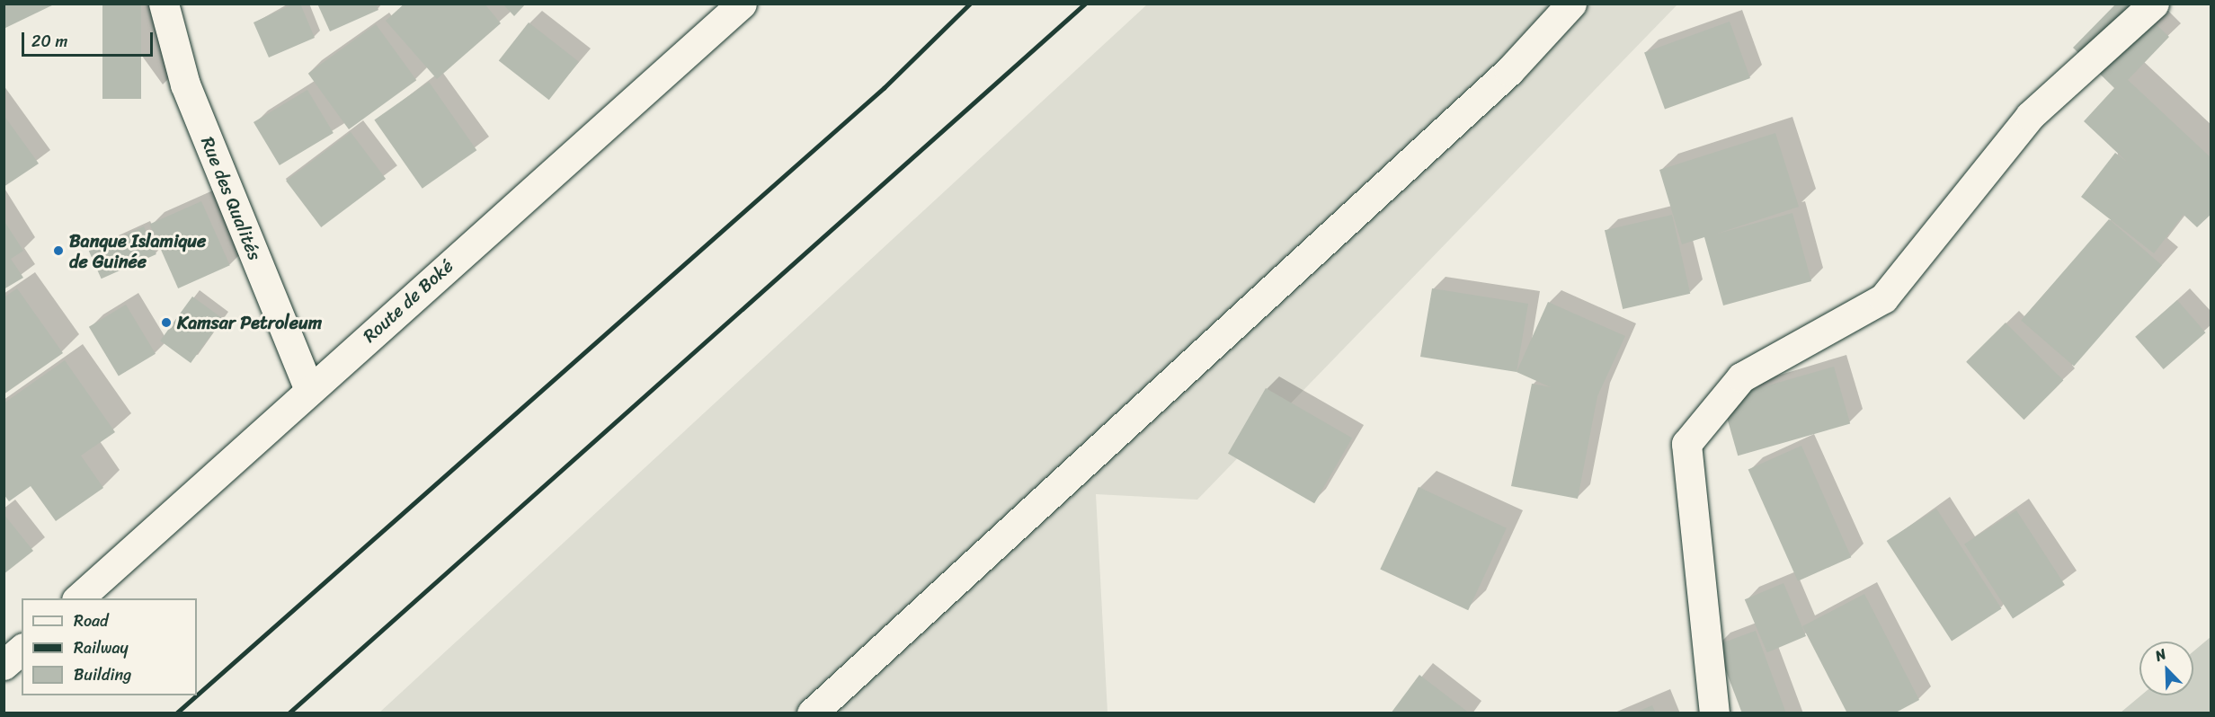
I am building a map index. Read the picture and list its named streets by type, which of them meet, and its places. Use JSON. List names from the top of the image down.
{
  "streets": {
    "street": ["Rue des Qualités", "Route de Boké"]
  },
  "crossings": [
    ["Rue des Qualités", "Route de Boké"]
  ],
  "places": ["Banque Islamique de Guinée", "Kamsar Petroleum"],
  "legend": ["Road", "Railway", "Building"],
  "scale_bar": "20 m",
  "north": "top left"
}
